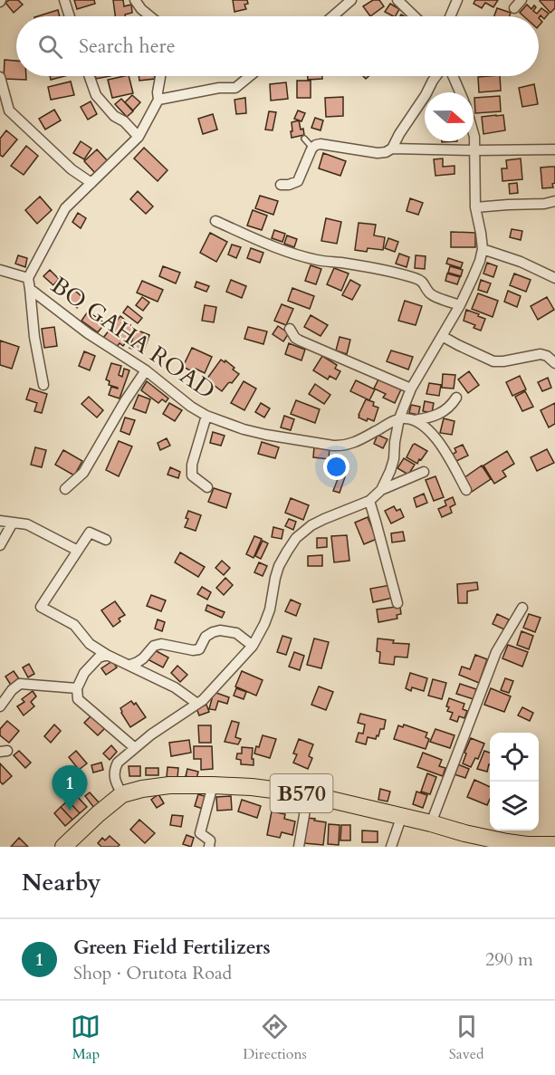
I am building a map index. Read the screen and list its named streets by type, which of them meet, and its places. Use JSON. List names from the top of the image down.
{
  "streets": {
    "main road": ["B570"],
    "street": ["BO GAHA ROAD"]
  },
  "north": "right",
  "page": {
    "search": "Search here",
    "pins": "1",
    "heading": "Nearby",
    "list": [
      {
        "mark": "1",
        "name": "Green Field Fertilizers",
        "note": "Shop · Orutota Road",
        "value": "290 m"
      }
    ],
    "nav": ["Map", "Directions", "Saved"]
  }
}
